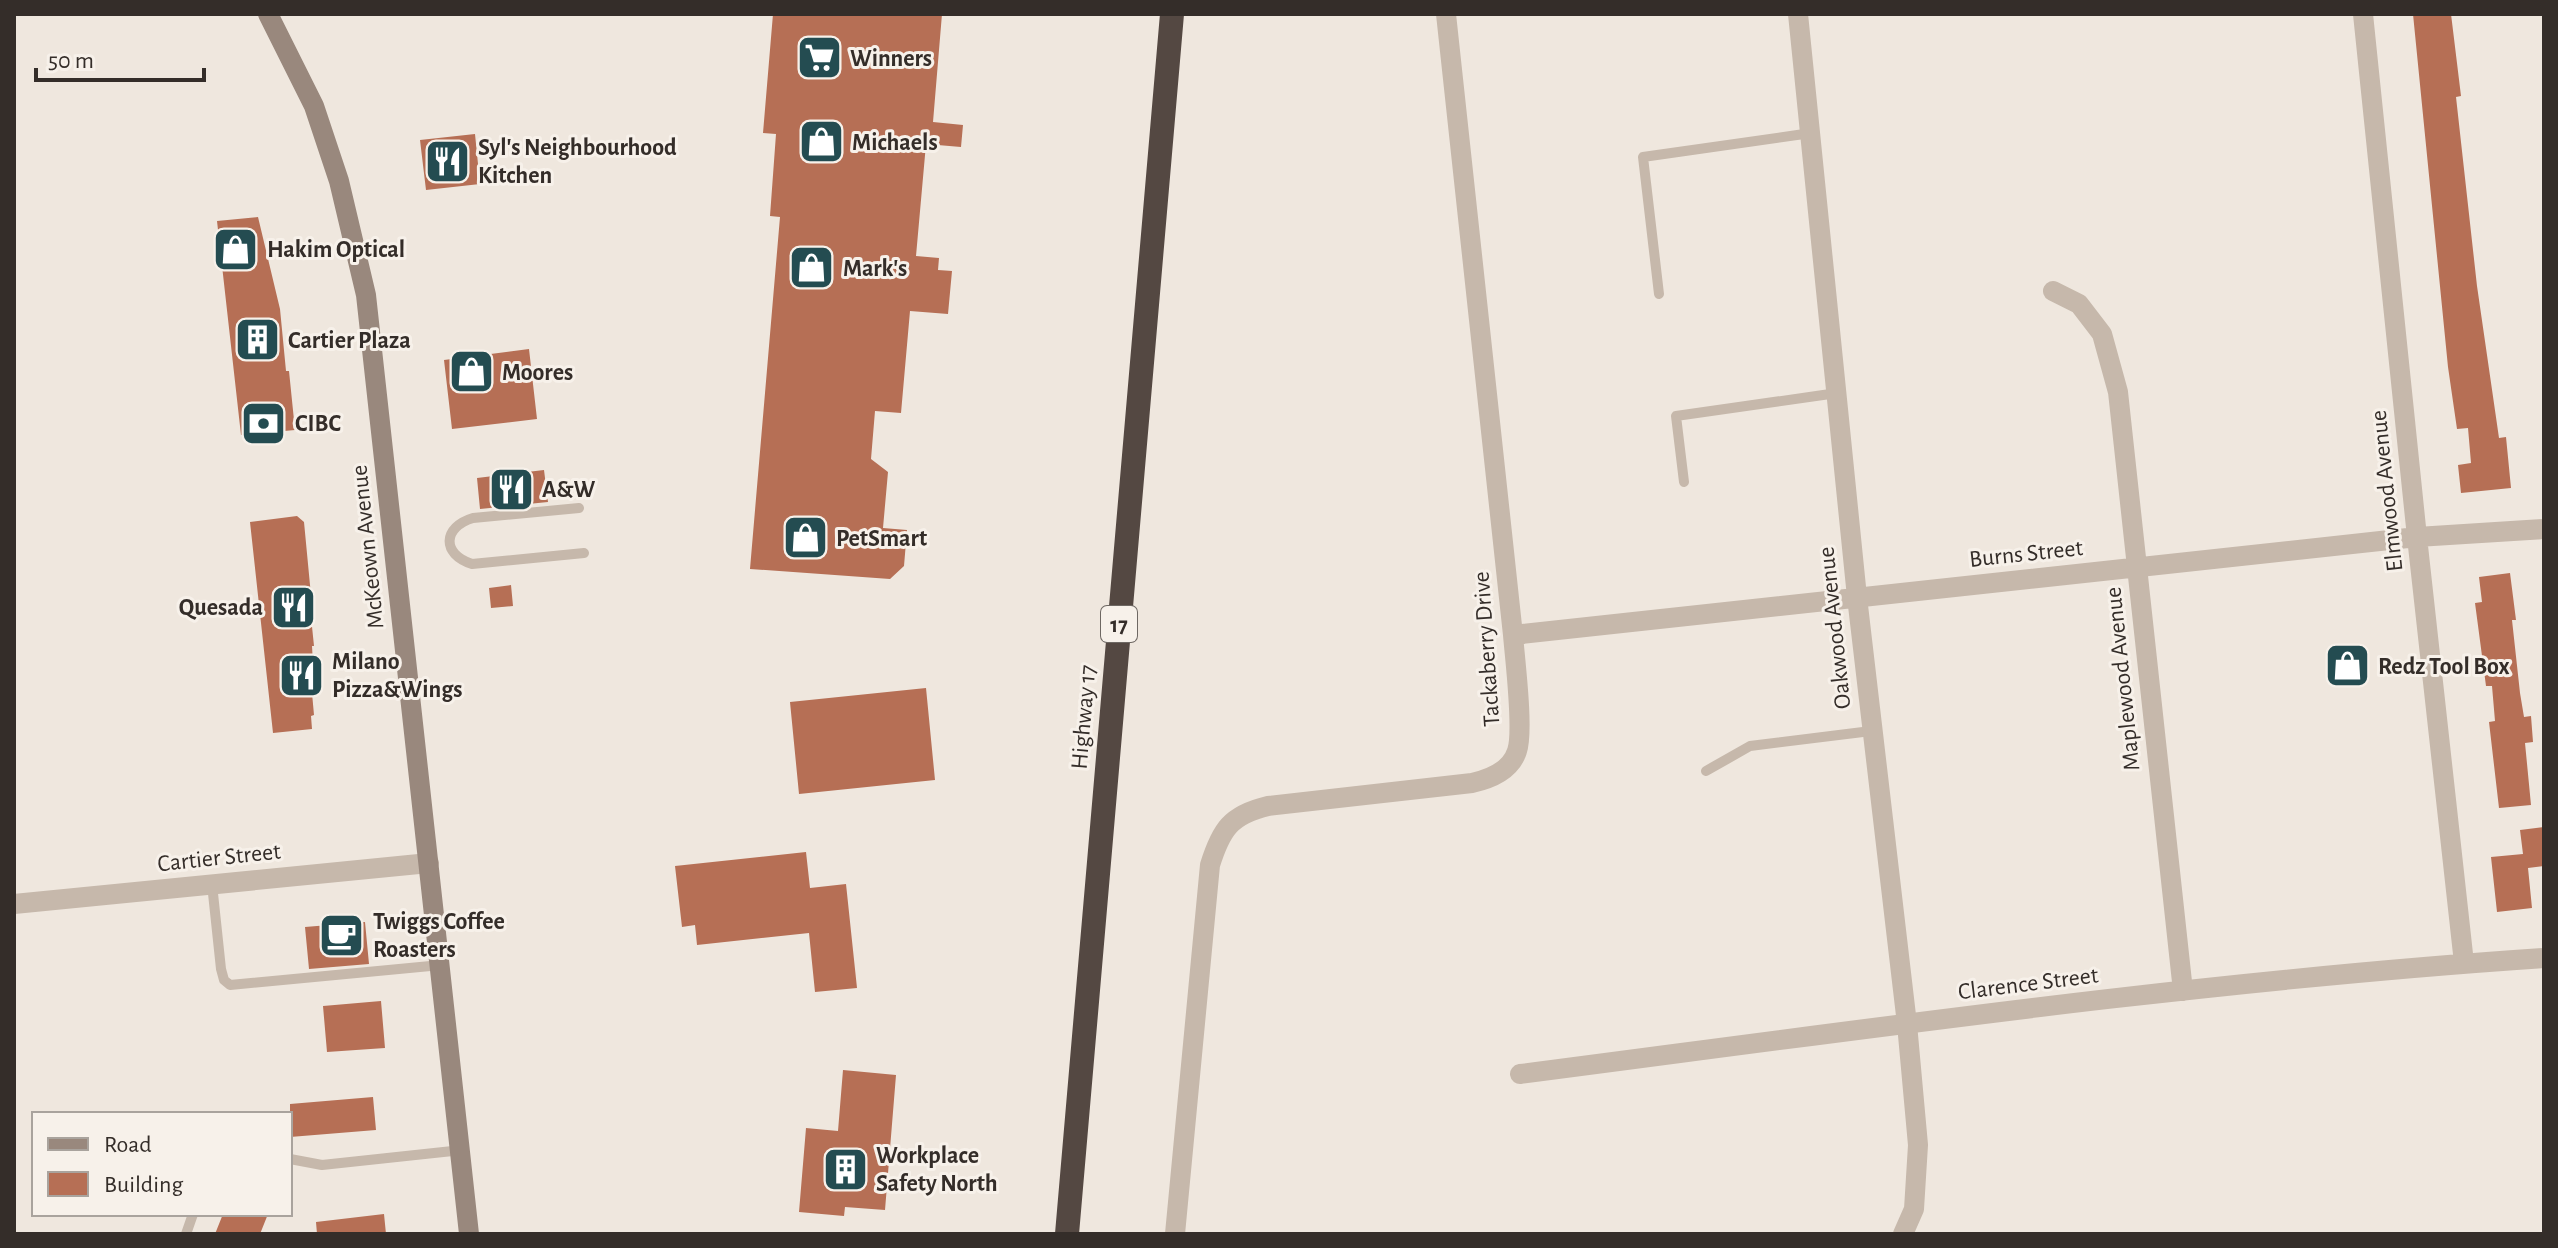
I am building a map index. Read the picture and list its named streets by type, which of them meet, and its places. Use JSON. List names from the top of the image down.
{
  "streets": {
    "highway": ["17", "Highway 17"],
    "street": [
      "Elmwood Avenue",
      "McKeown Avenue",
      "Burns Street",
      "Oakwood Avenue",
      "Tackaberry Drive",
      "Maplewood Avenue",
      "Cartier Street",
      "Clarence Street"
    ]
  },
  "crossings": [
    ["Elmwood Avenue", "Burns Street"],
    ["Elmwood Avenue", "Clarence Street"],
    ["McKeown Avenue", "Cartier Street"],
    ["Burns Street", "Oakwood Avenue"],
    ["Burns Street", "Tackaberry Drive"],
    ["Burns Street", "Maplewood Avenue"],
    ["Oakwood Avenue", "Clarence Street"],
    ["Maplewood Avenue", "Clarence Street"]
  ],
  "places": {
    "supermarket": ["Winners"],
    "shop": [
      "Michaels",
      "Hakim Optical",
      "Mark's",
      "Moores",
      "PetSmart",
      "Redz Tool Box"
    ],
    "restaurant": [
      "Syl's Neighbourhood Kitchen",
      "A&W",
      "Quesada",
      "Milano Pizza&Wings"
    ],
    "building": ["Cartier Plaza", "Workplace Safety North"],
    "bank": ["CIBC"],
    "cafe": ["Twiggs Coffee Roasters"]
  },
  "legend": ["Road", "Building"],
  "scale_bar": "50 m"
}
